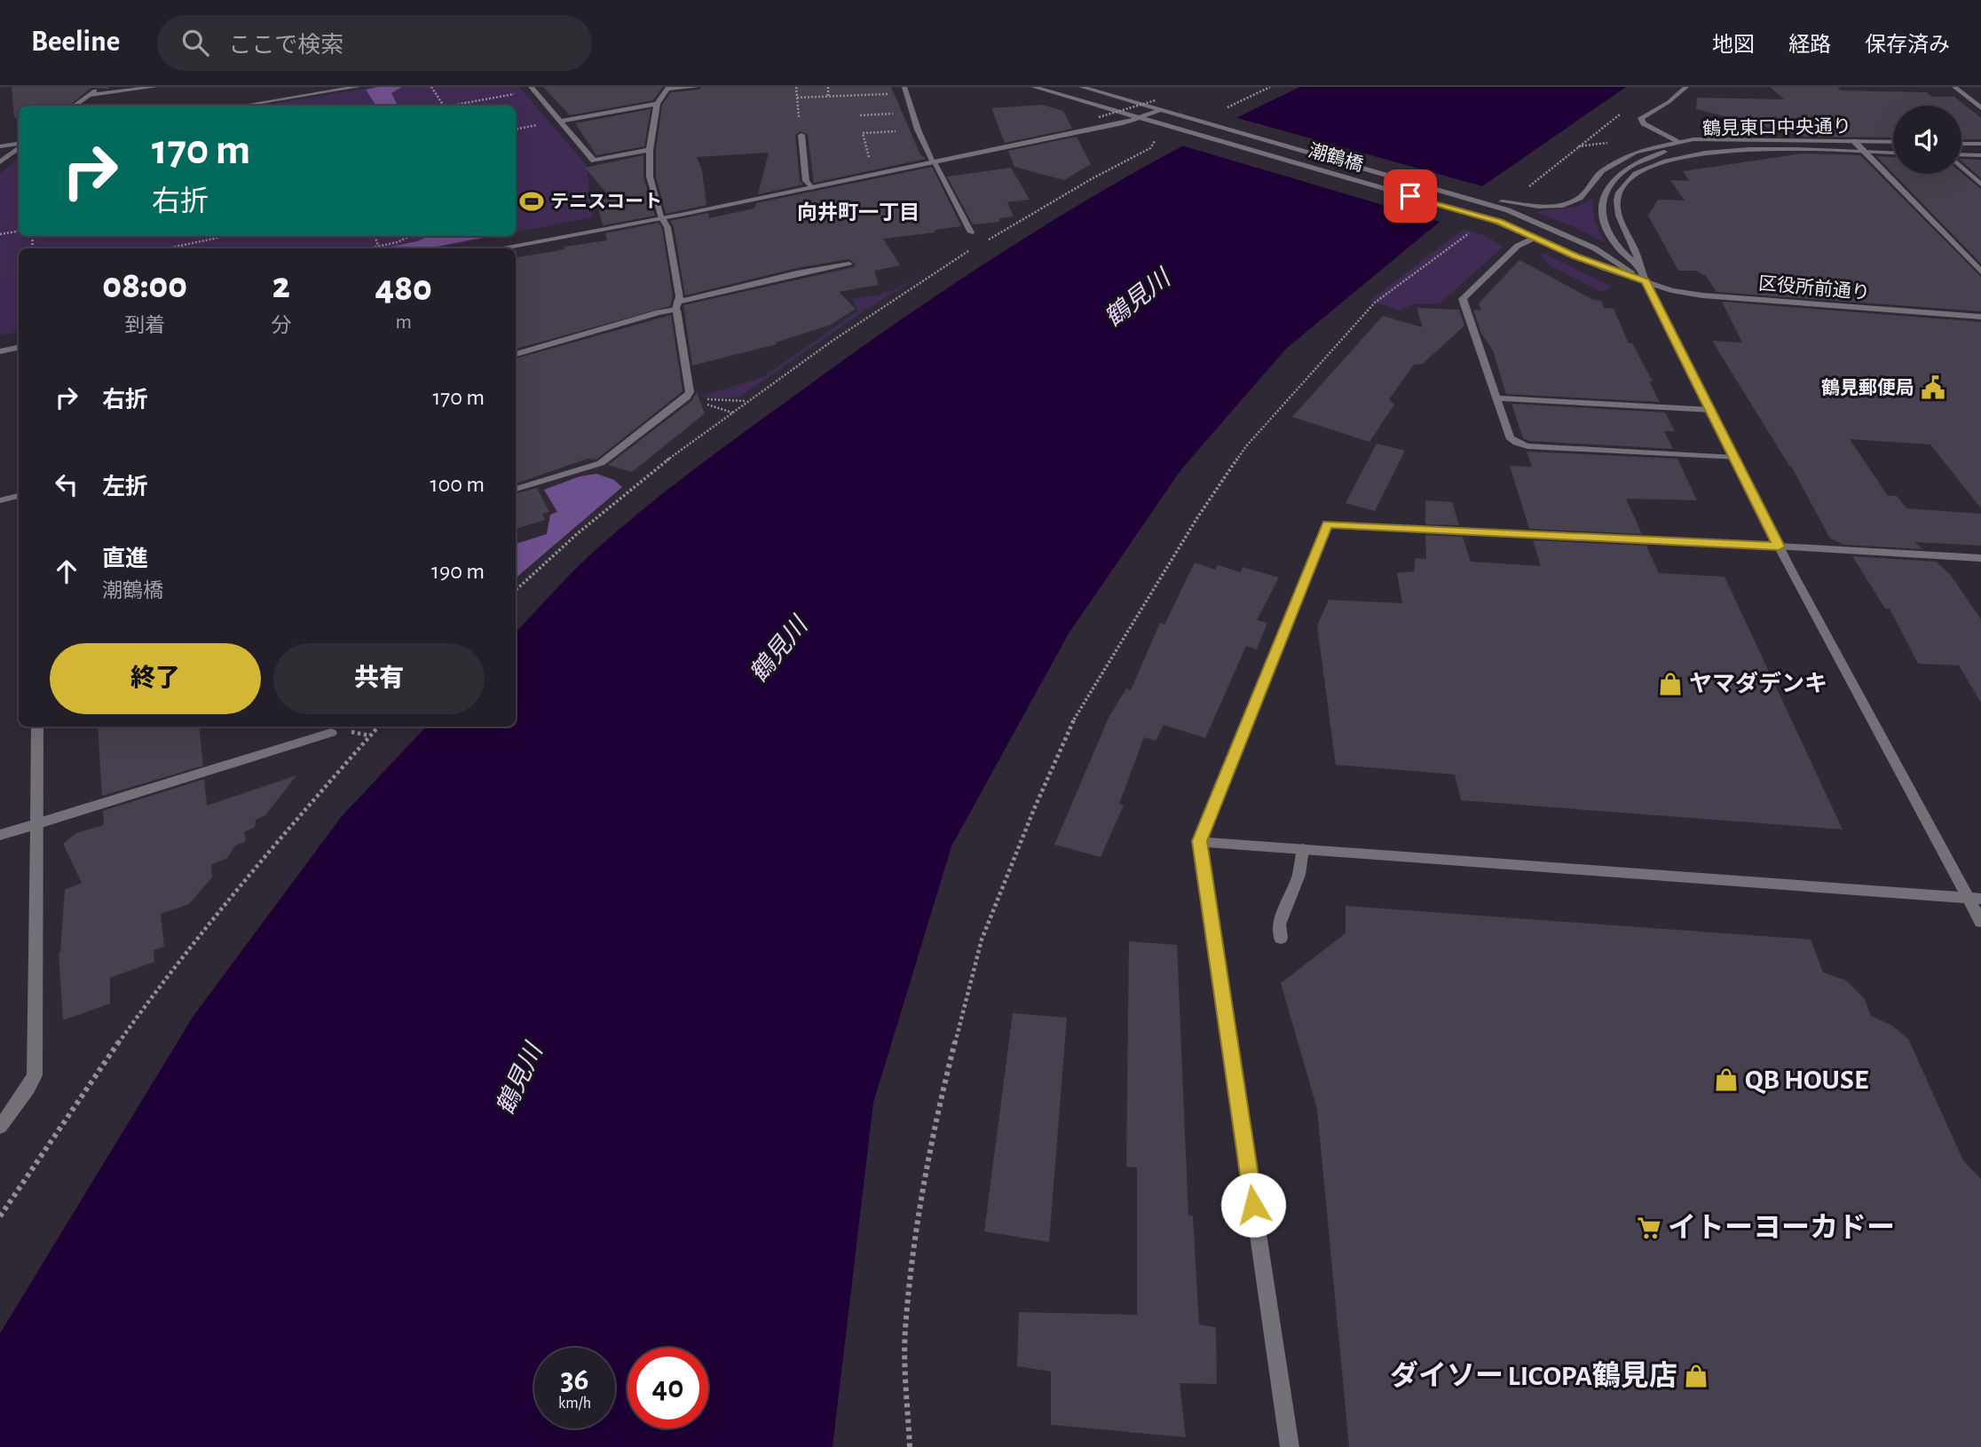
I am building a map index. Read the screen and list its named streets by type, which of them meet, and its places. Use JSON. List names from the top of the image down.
{
  "streets": {
    "street": ["鶴見東口中央通り", "潮鶴橋", "区役所前通り"]
  },
  "crossings": [
    ["鶴見東口中央通り", "区役所前通り"],
    ["潮鶴橋", "区役所前通り"]
  ],
  "districts": ["向井町一丁目"],
  "water": ["鶴見川"],
  "places": {
    "sports": ["テニスコート"],
    "public building": ["鶴見郵便局"],
    "shop": ["ヤマダデンキ", "QB HOUSE", "ダイソー LICOPA鶴見店"],
    "supermarket": ["イトーヨーカドー"]
  },
  "page": {
    "header": "Beeline",
    "search": "ここで検索",
    "nav": ["地図", "経路", "保存済み"],
    "turn": ["170 m", "右折"],
    "eta": [
      "08:00",
      "到着",
      "2",
      "分",
      "480",
      "m"
    ],
    "list": [
      {
        "name": "右折",
        "value": "170 m"
      },
      {
        "name": "左折",
        "value": "100 m"
      },
      {
        "name": "直進",
        "note": "潮鶴橋",
        "value": "190 m"
      }
    ],
    "buttons": ["終了", "共有"],
    "speed": "36 km/h",
    "limit": "40"
  }
}
